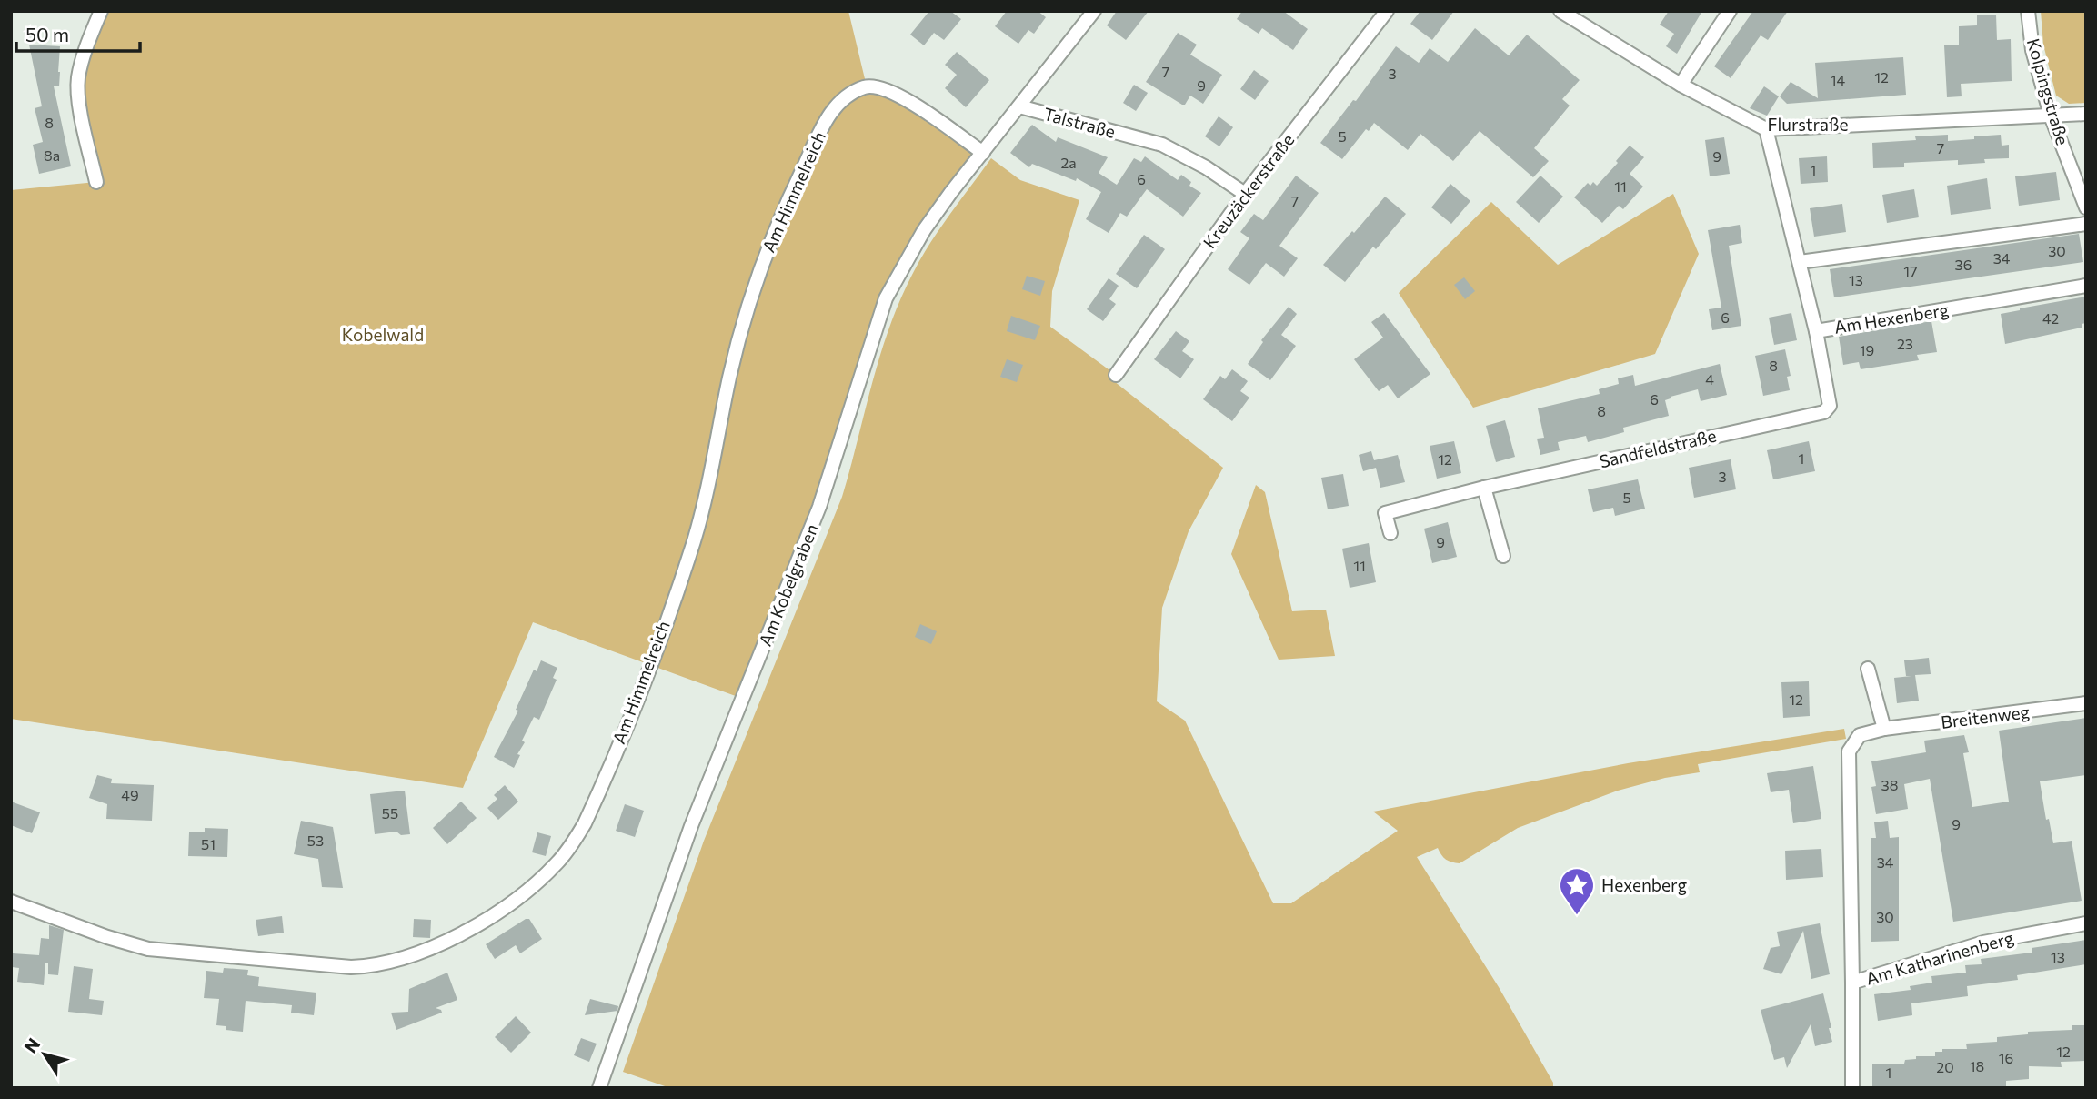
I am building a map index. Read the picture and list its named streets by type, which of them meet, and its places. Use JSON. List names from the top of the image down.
{
  "streets": {
    "street": [
      "Kolpingstraße",
      "Talstraße",
      "Flurstraße",
      "Kreuzäckerstraße",
      "Am Himmelreich",
      "Am Hexenberg",
      "Sandfeldstraße",
      "Am Kobelgraben",
      "Breitenweg",
      "Am Katharinenberg"
    ]
  },
  "crossings": [
    ["Kolpingstraße", "Flurstraße"],
    ["Talstraße", "Kreuzäckerstraße"],
    ["Talstraße", "Am Kobelgraben"],
    ["Flurstraße", "Am Hexenberg"],
    ["Am Himmelreich", "Am Kobelgraben"],
    ["Am Hexenberg", "Sandfeldstraße"],
    ["Breitenweg", "Am Katharinenberg"]
  ],
  "parks": ["Kobelwald"],
  "places": {
    "place": ["Hexenberg"]
  },
  "house_numbers": [
    "7",
    "3",
    "12",
    "14",
    "9",
    "8",
    "5",
    "7",
    "8a",
    "9",
    "2a",
    "1",
    "6",
    "11",
    "7",
    "30",
    "34",
    "36",
    "17",
    "13",
    "6",
    "42",
    "23",
    "19",
    "8",
    "4",
    "6",
    "8",
    "1",
    "12",
    "3",
    "5",
    "9",
    "11",
    "12",
    "38",
    "49",
    "55",
    "9",
    "53",
    "51",
    "34",
    "30",
    "13",
    "12",
    "16",
    "18",
    "20",
    "1"
  ],
  "scale_bar": "50 m",
  "north": "top left"
}
